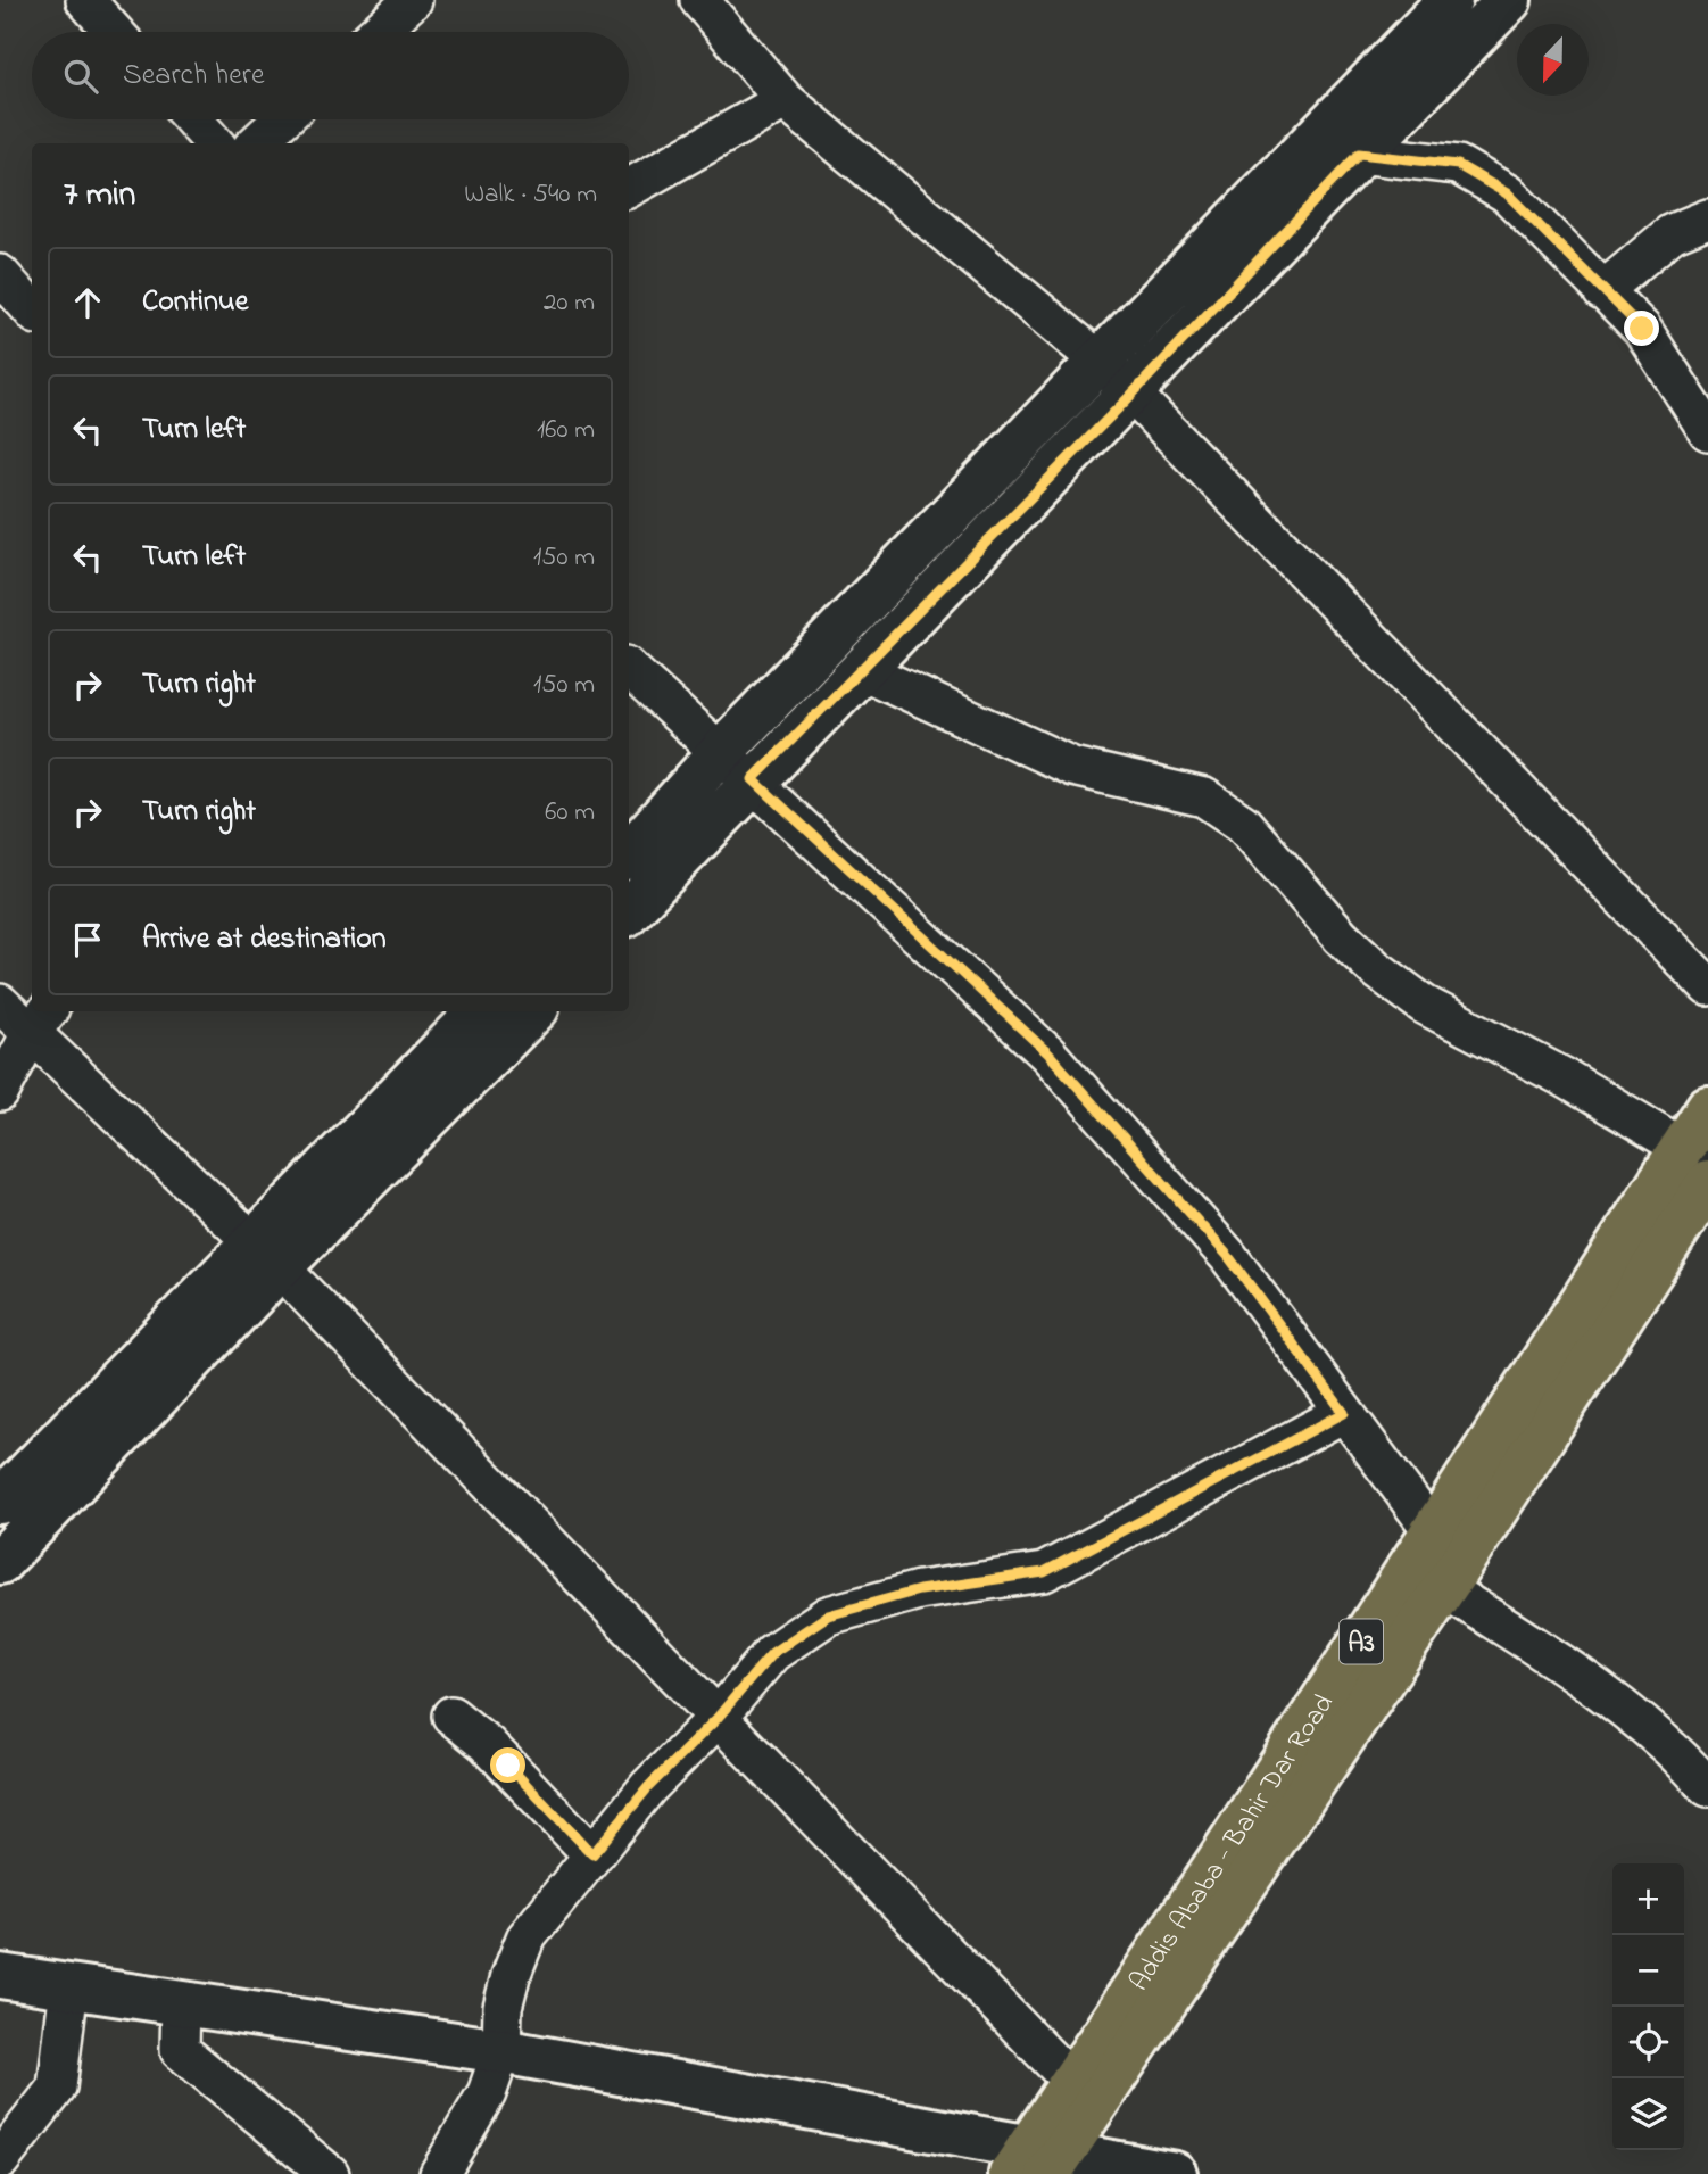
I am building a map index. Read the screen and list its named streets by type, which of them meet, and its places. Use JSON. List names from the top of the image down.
{
  "streets": {
    "highway": ["A3", "Addis Ababa - Bahir Dar Road"]
  },
  "north": "bottom",
  "page": {
    "search": "Search here",
    "heading": ["7 min", "Walk · 540 m"],
    "list": [
      ["Continue", "20 m"],
      ["Turn left", "160 m"],
      ["Turn left", "150 m"],
      ["Turn right", "150 m"],
      ["Turn right", "60 m"],
      "Arrive at destination"
    ],
    "map_buttons": ["+", "−"]
  }
}
